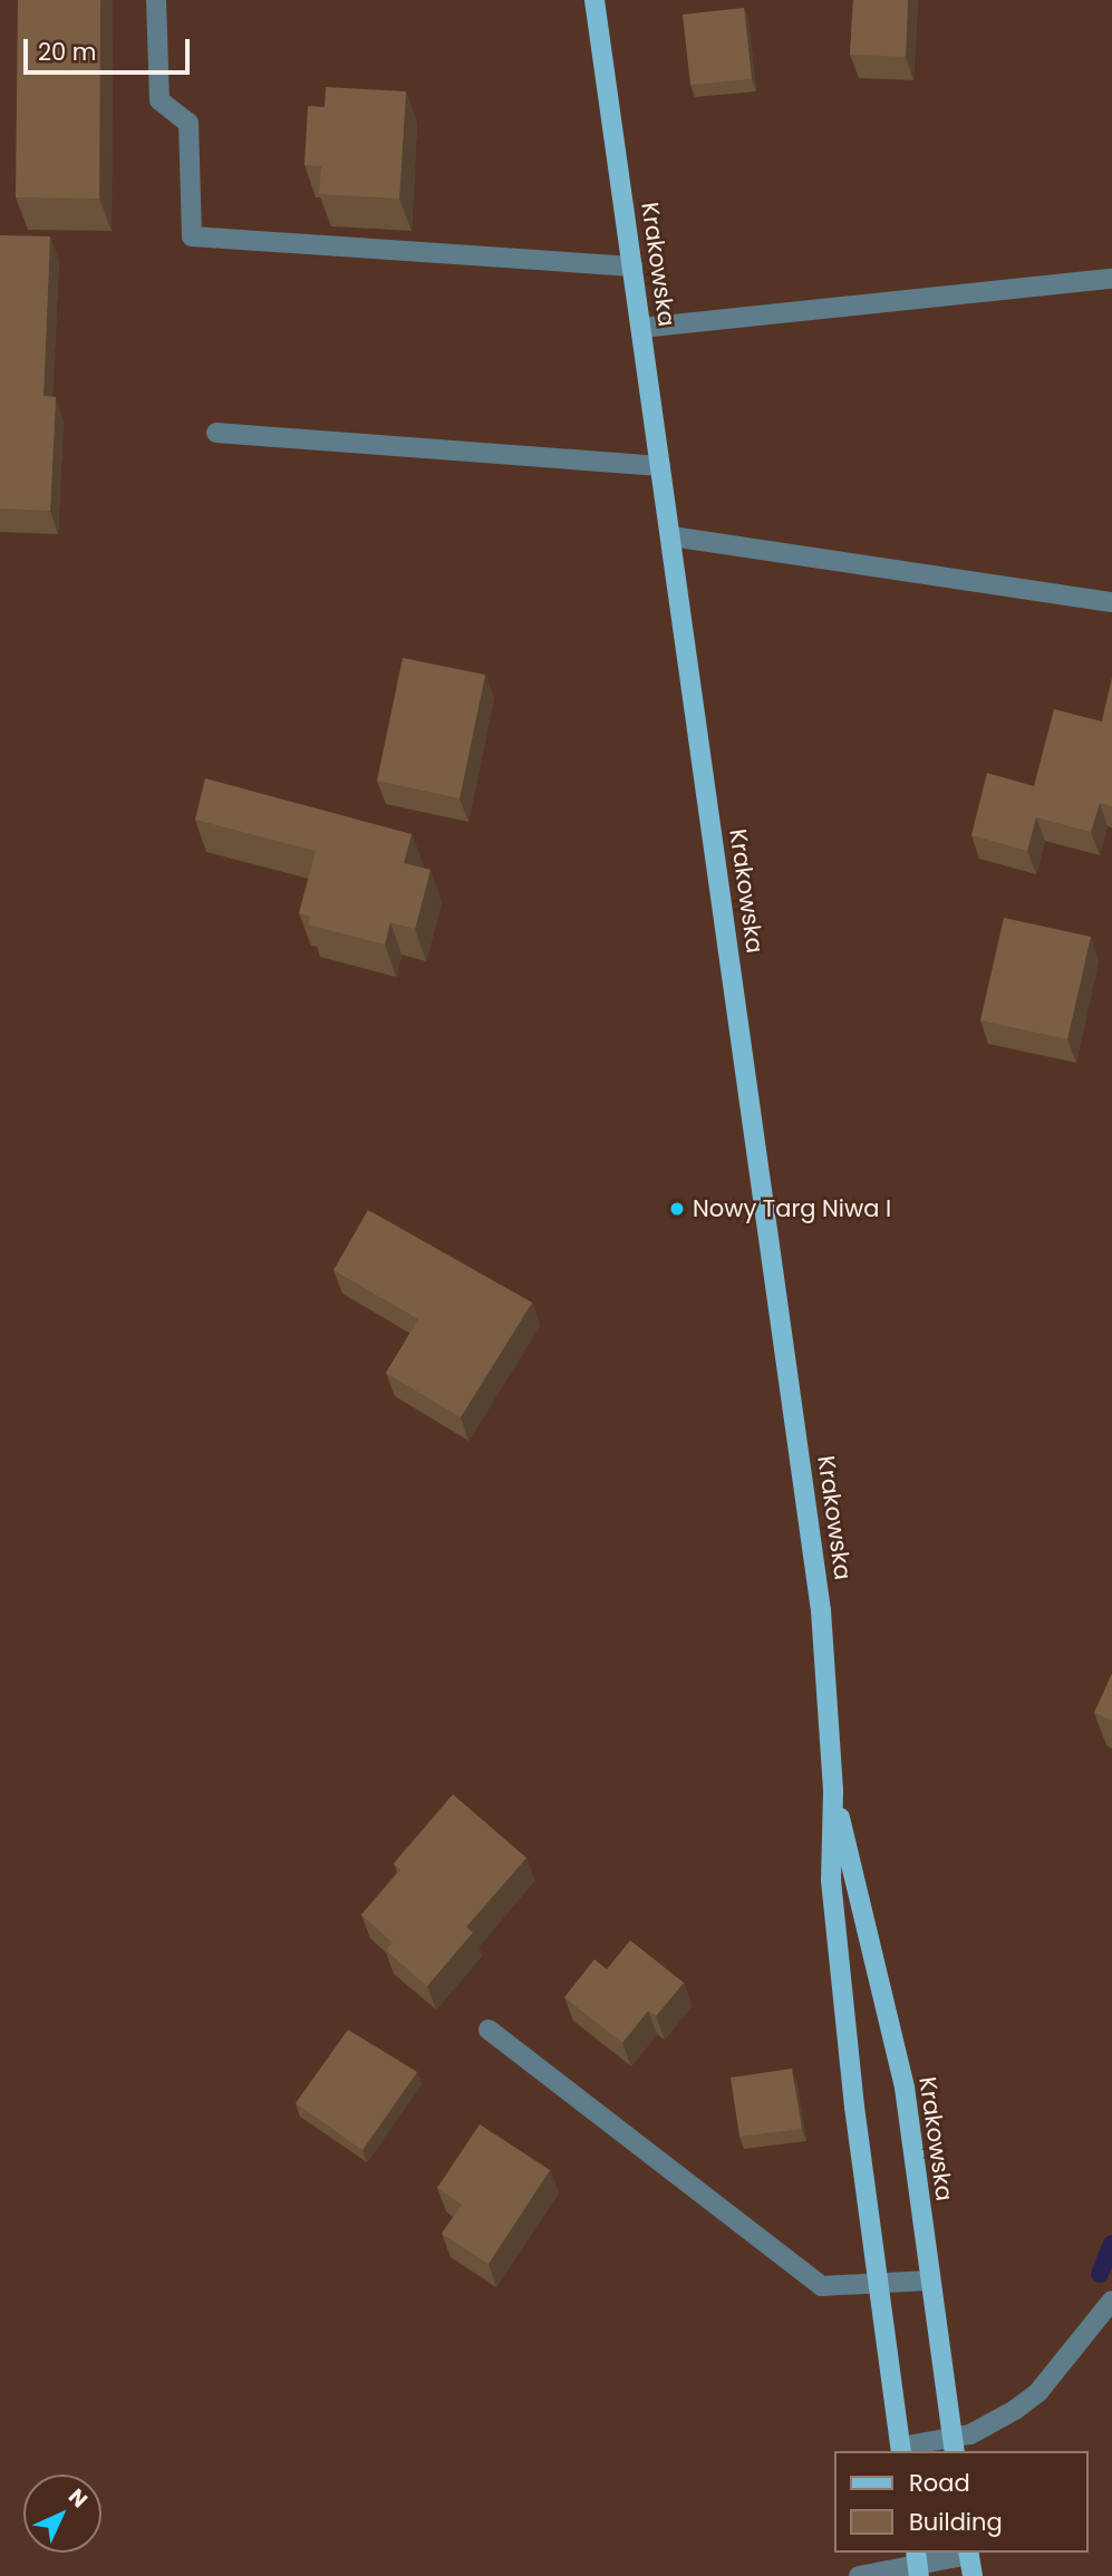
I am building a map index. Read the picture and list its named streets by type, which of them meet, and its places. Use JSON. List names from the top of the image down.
{
  "streets": {
    "main road": ["Krakowska"]
  },
  "places": ["Nowy Targ Niwa I"],
  "legend": ["Road", "Building"],
  "scale_bar": "20 m",
  "north": "top right"
}
